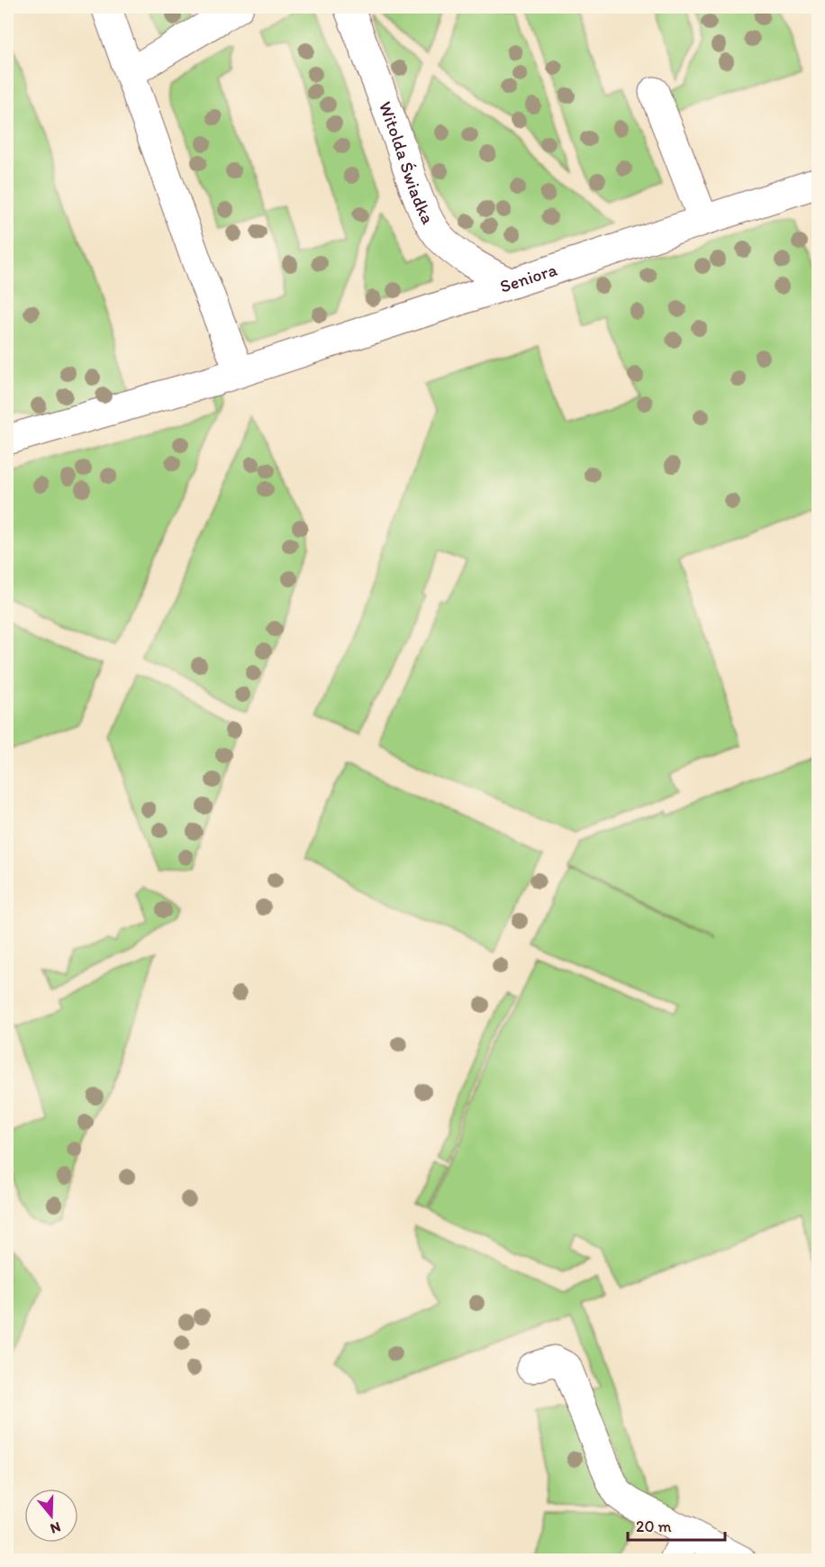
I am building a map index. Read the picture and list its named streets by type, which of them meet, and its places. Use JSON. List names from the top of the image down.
{
  "streets": {
    "street": ["Witolda Świadka", "Seniora"]
  },
  "crossings": [
    ["Witolda Świadka", "Seniora"]
  ],
  "scale_bar": "20 m",
  "north": "bottom"
}
